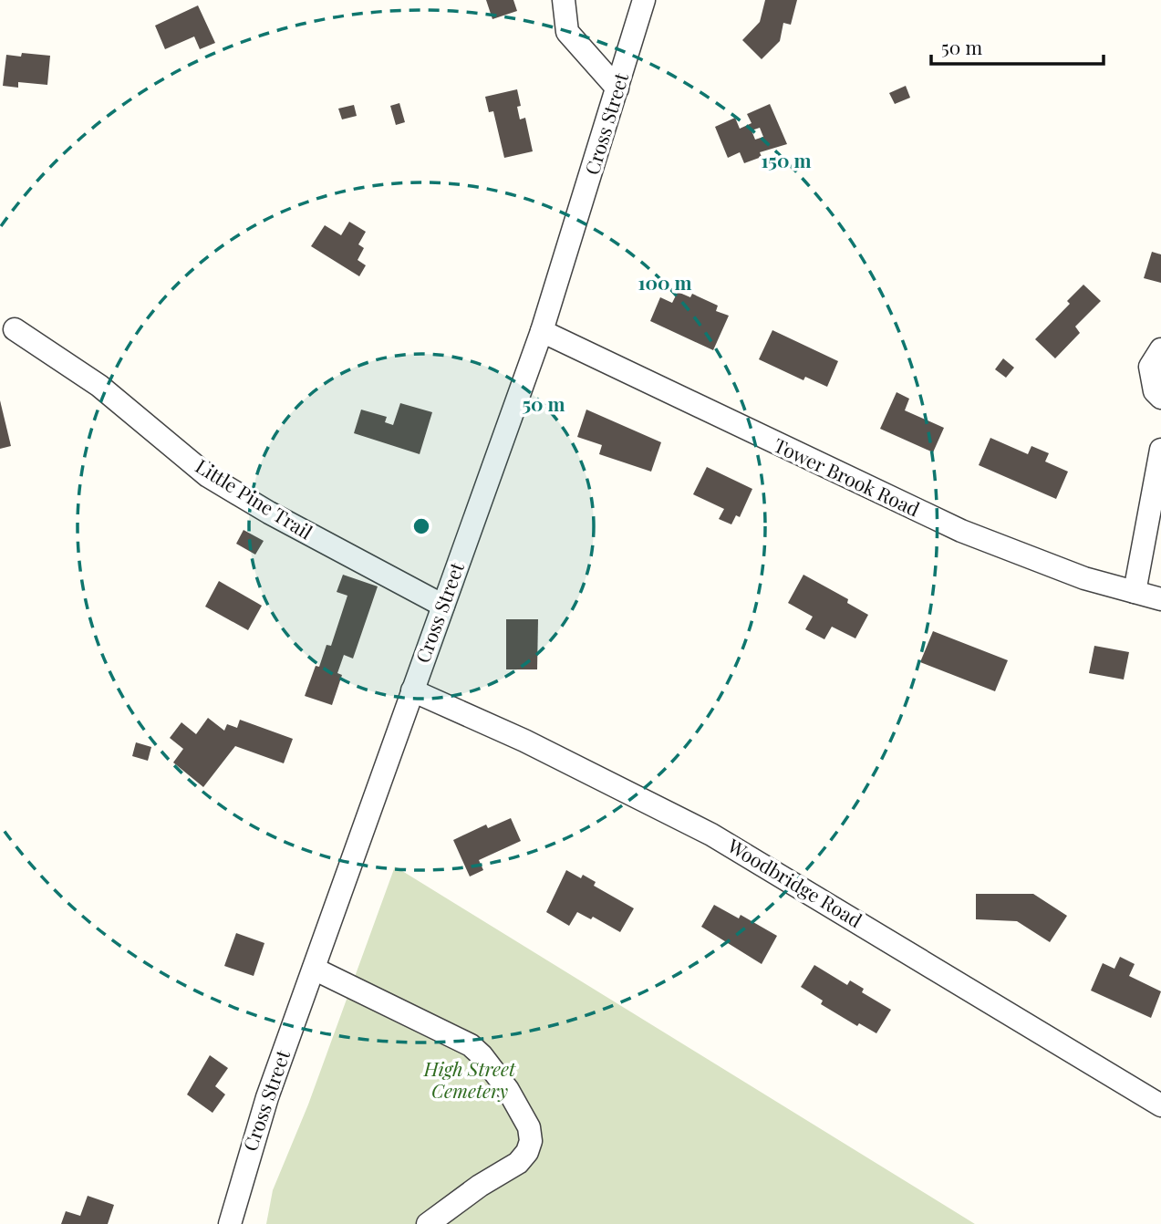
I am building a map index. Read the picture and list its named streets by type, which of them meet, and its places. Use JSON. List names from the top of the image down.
{
  "streets": {
    "street": [
      "Cross Street",
      "Tower Brook Road",
      "Little Pine Trail",
      "Woodbridge Road"
    ]
  },
  "crossings": [
    ["Cross Street", "Tower Brook Road"],
    ["Cross Street", "Little Pine Trail"],
    ["Cross Street", "Woodbridge Road"]
  ],
  "parks": ["High Street Cemetery"],
  "scale_bar": "50 m",
  "rings": ["150 m", "100 m", "50 m"]
}
